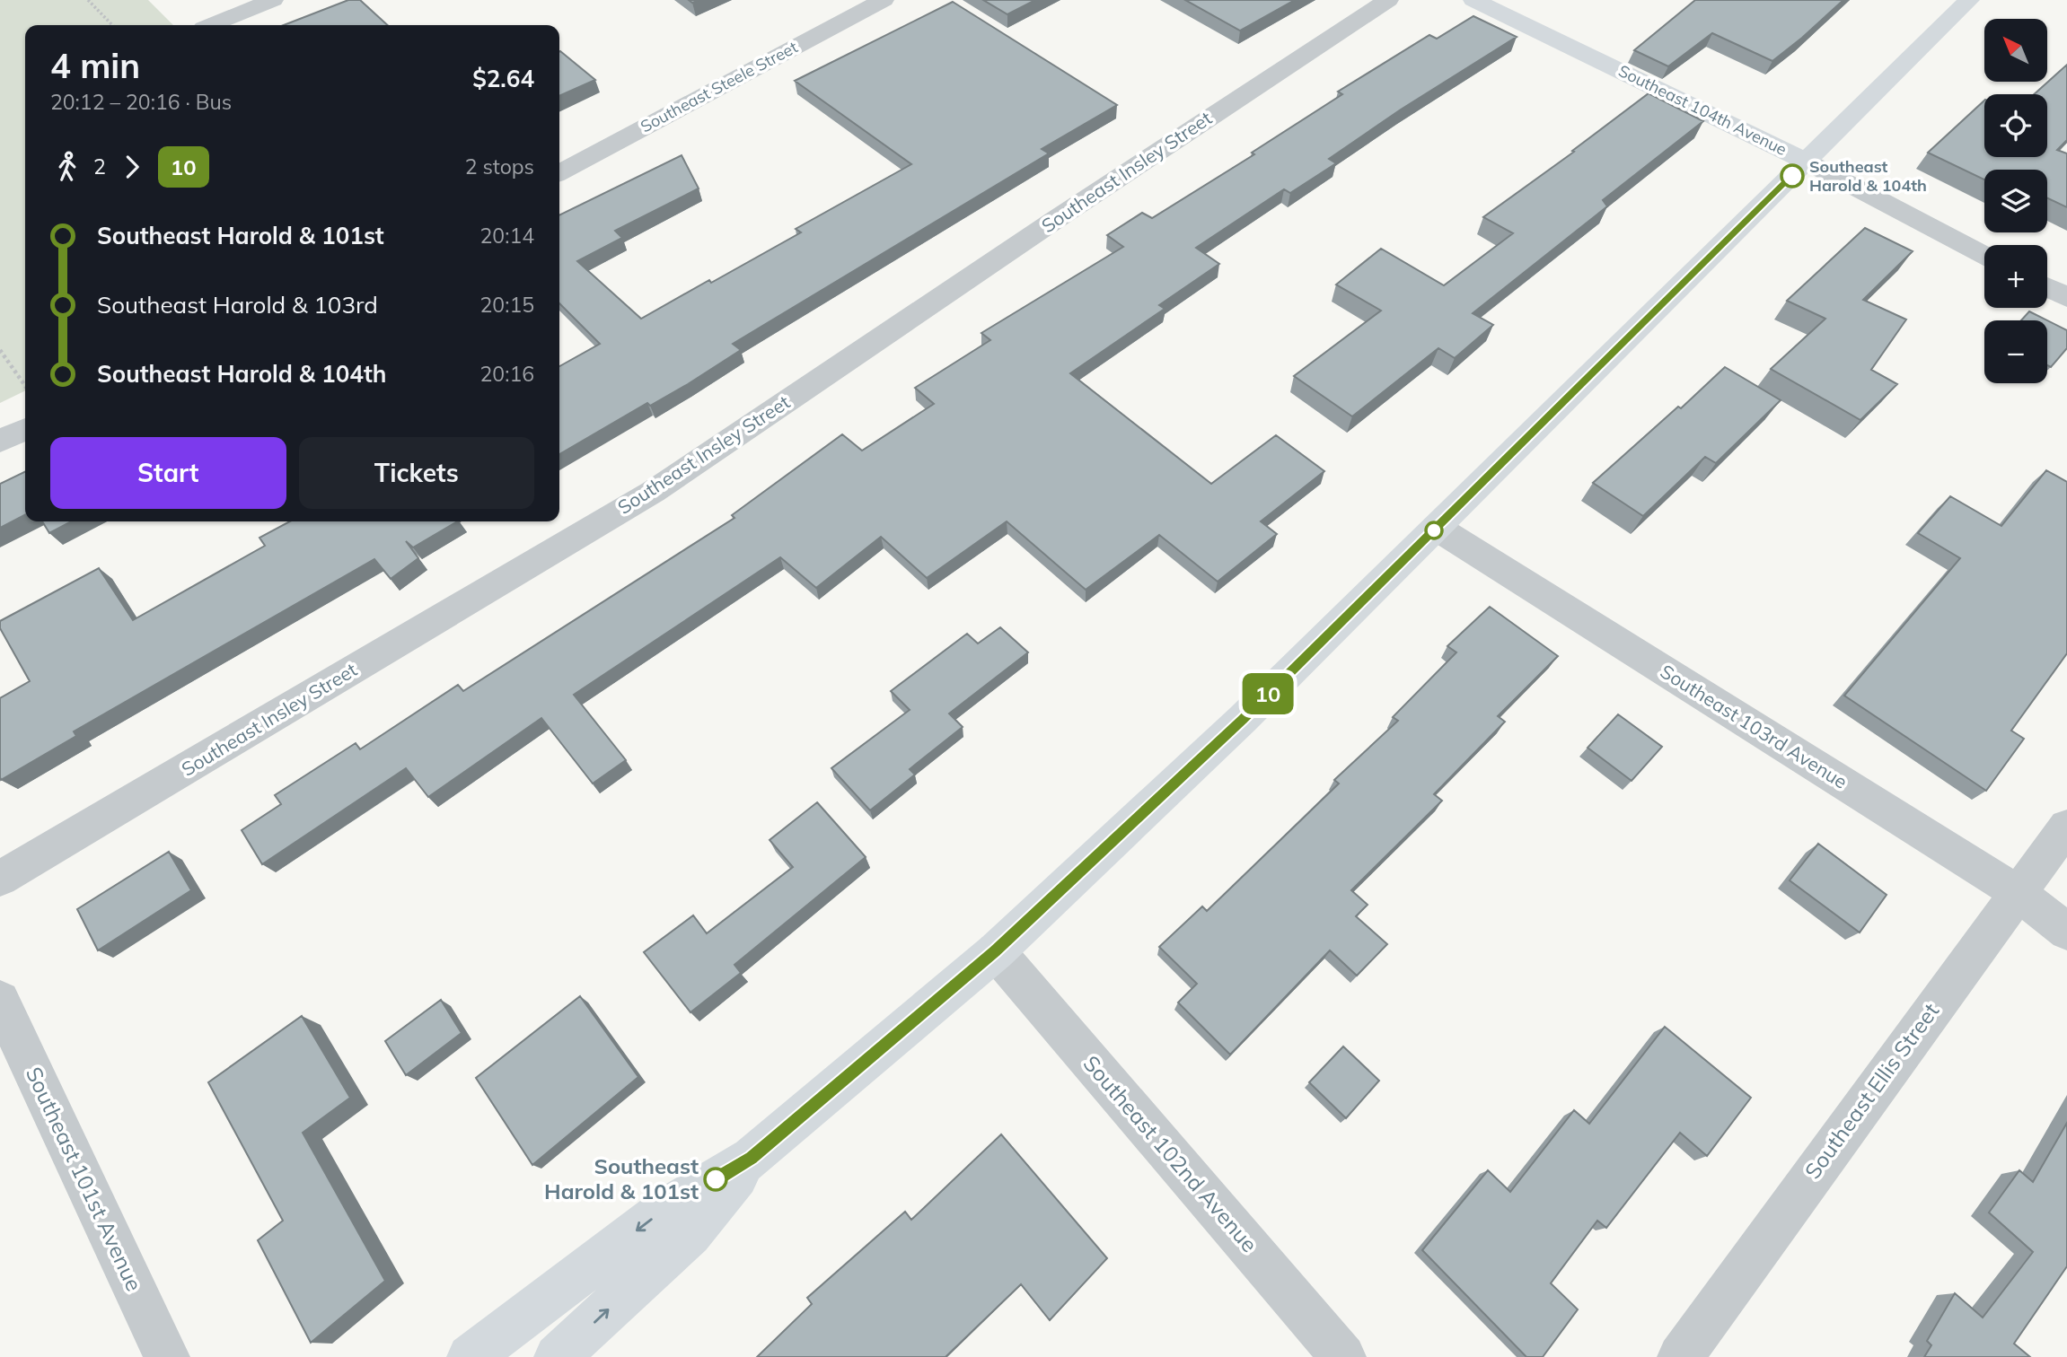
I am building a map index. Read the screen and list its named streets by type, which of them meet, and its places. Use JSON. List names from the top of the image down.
{
  "streets": {
    "street": [
      "Southeast Steele Street",
      "Southeast 104th Avenue",
      "Southeast Insley Street",
      "Southeast 103rd Avenue",
      "Southeast Ellis Street",
      "Southeast 102nd Avenue",
      "Southeast 101st Avenue"
    ]
  },
  "crossings": [
    ["Southeast 103rd Avenue", "Southeast Ellis Street"]
  ],
  "places": ["Southeast Harold & 104th", "Southeast Harold & 101st"],
  "lines": ["bus line 10"],
  "north": "top left",
  "page": {
    "on_map": "10",
    "map_buttons": ["+", "−"],
    "heading": ["4 min", "20:12 – 20:16 · Bus", "$2.64"],
    "legs": ["2", "10", "2 stops"],
    "list": [
      {
        "name": "Southeast Harold & 101st",
        "value": "20:14"
      },
      {
        "name": "Southeast Harold & 103rd",
        "value": "20:15"
      },
      {
        "name": "Southeast Harold & 104th",
        "value": "20:16"
      }
    ],
    "buttons": ["Start", "Tickets"]
  }
}
